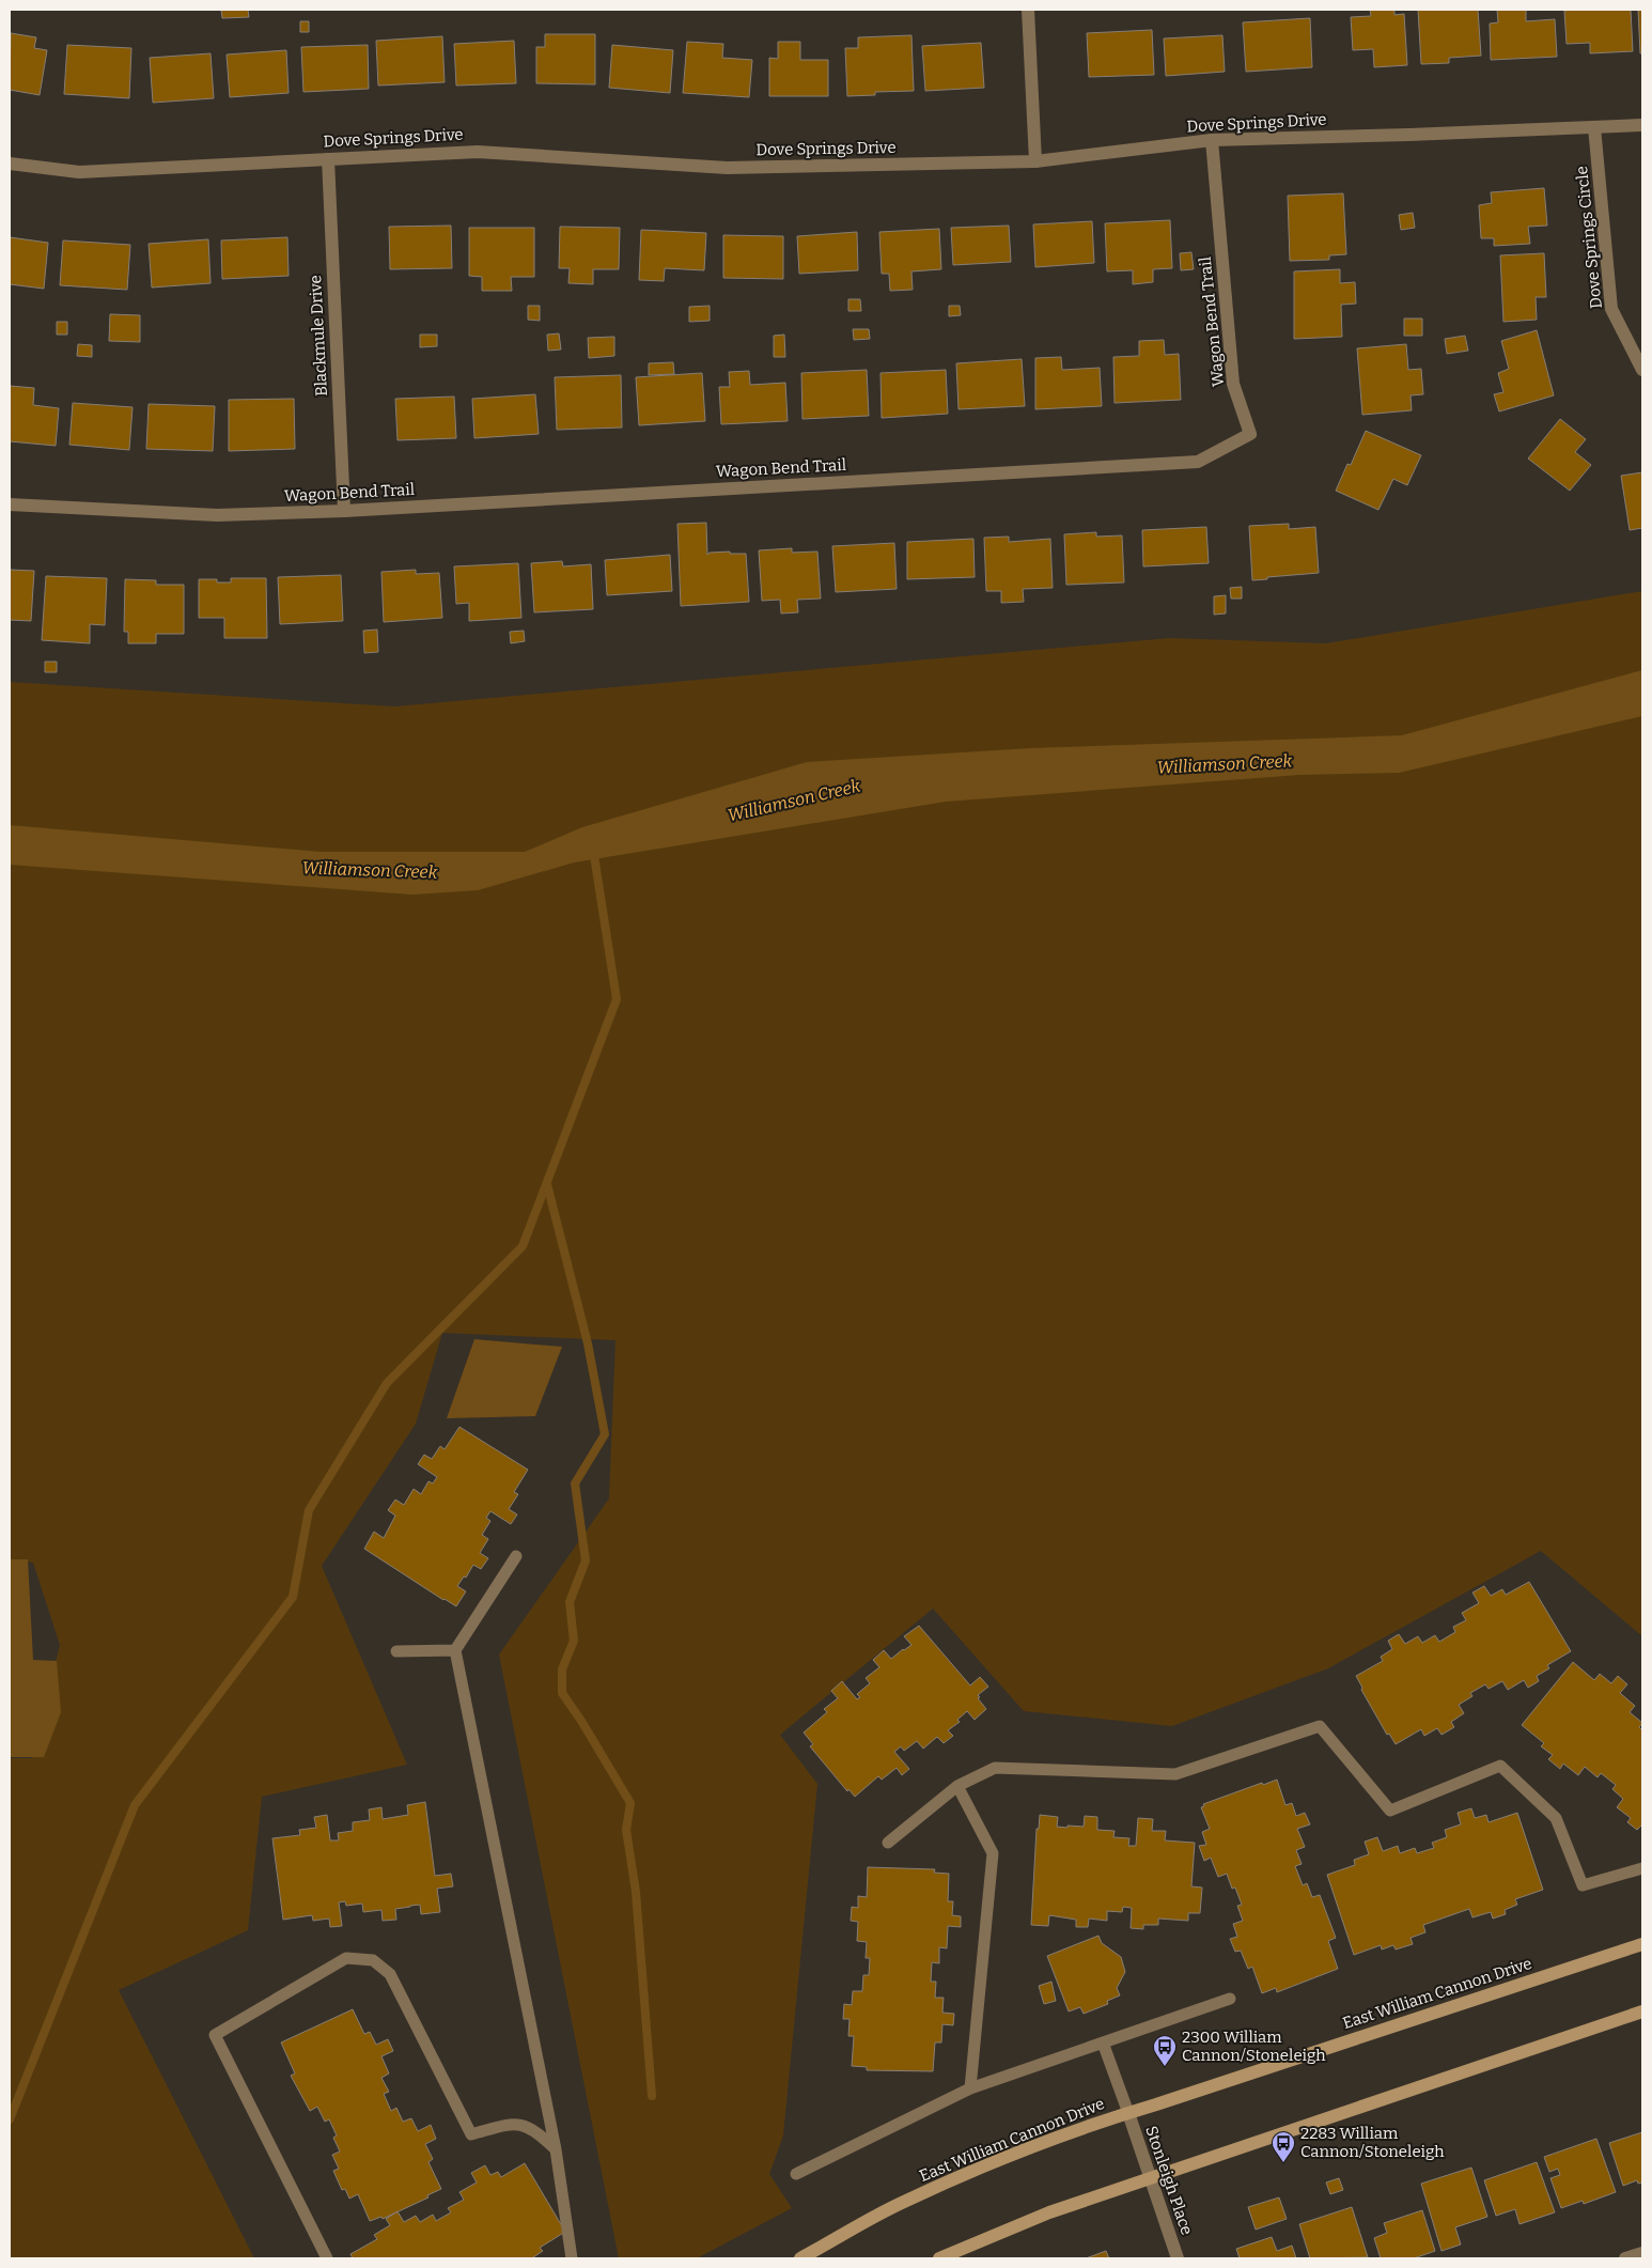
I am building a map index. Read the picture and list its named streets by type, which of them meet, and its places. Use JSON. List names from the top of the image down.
{
  "streets": {
    "main road": ["East William Cannon Drive"],
    "street": [
      "Dove Springs Drive",
      "Dove Springs Circle",
      "Wagon Bend Trail",
      "Blackmule Drive",
      "Stonleigh Place"
    ]
  },
  "crossings": [
    ["Dove Springs Drive", "Dove Springs Circle"],
    ["Dove Springs Drive", "Wagon Bend Trail"],
    ["Dove Springs Drive", "Blackmule Drive"],
    ["Wagon Bend Trail", "Blackmule Drive"],
    ["East William Cannon Drive", "Stonleigh Place"]
  ],
  "water": ["Williamson Creek"],
  "places": {
    "bus stop": ["2300 William Cannon/Stoneleigh", "2283 William Cannon/Stoneleigh"]
  }
}
